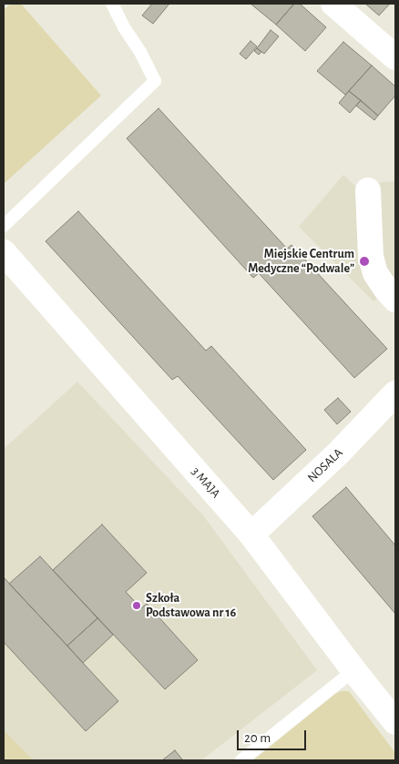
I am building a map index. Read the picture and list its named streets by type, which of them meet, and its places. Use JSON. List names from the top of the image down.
{
  "streets": {
    "street": ["NOSALA", "3 MAJA"]
  },
  "crossings": [
    ["NOSALA", "3 MAJA"]
  ],
  "places": ["Miejskie Centrum Medyczne “Podwale”", "Szkoła Podstawowa nr 16"],
  "scale_bar": "20 m"
}
